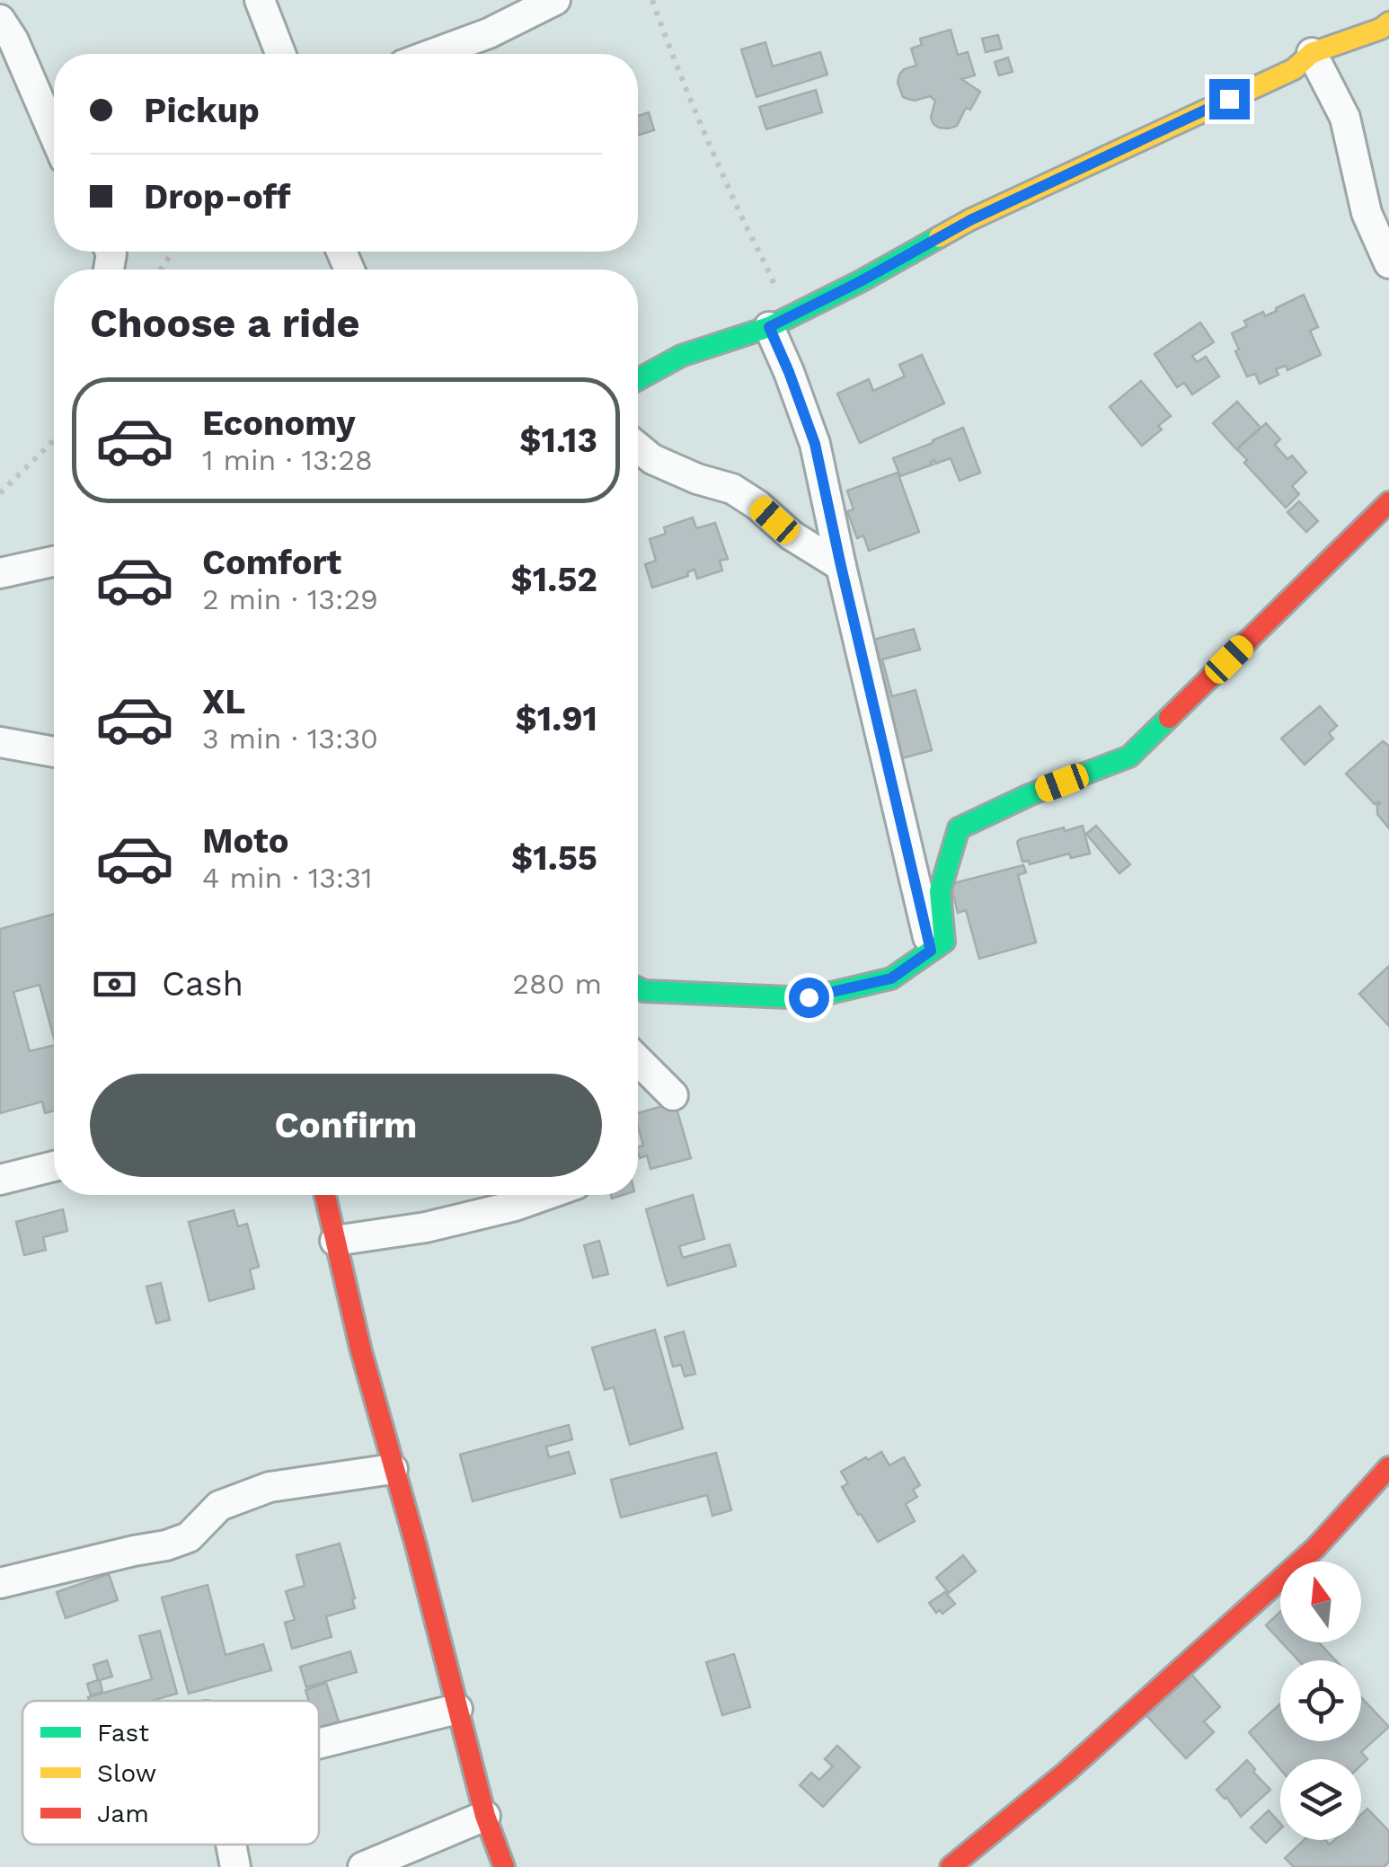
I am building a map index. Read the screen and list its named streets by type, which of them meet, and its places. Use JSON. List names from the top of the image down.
{
  "legend": ["Fast", "Slow", "Jam"],
  "north": "top",
  "page": {
    "banner": ["Pickup", "Drop-off"],
    "heading": "Choose a ride",
    "list": [
      {
        "name": "Economy",
        "note": "1 min · 13:28",
        "value": "$1.13"
      },
      {
        "name": "Comfort",
        "note": "2 min · 13:29",
        "value": "$1.52"
      },
      {
        "name": "XL",
        "note": "3 min · 13:30",
        "value": "$1.91"
      },
      {
        "name": "Moto",
        "note": "4 min · 13:31",
        "value": "$1.55"
      }
    ],
    "pay": ["Cash", "280 m"],
    "buttons": "Confirm"
  }
}
